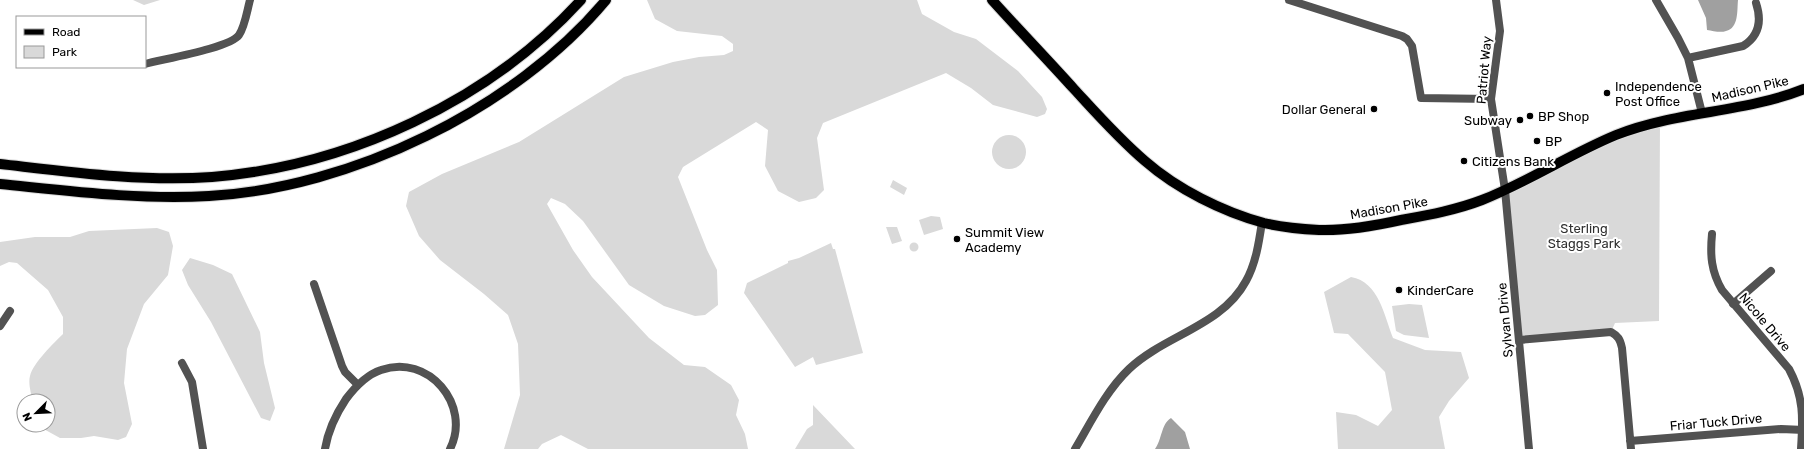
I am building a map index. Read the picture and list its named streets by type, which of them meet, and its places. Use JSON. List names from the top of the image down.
{
  "streets": {
    "main road": ["Madison Pike"],
    "street": [
      "Patriot Way",
      "Sylvan Drive",
      "Nicole Drive",
      "Friar Tuck Drive"
    ]
  },
  "crossings": [
    ["Patriot Way", "Madison Pike"],
    ["Patriot Way", "Sylvan Drive"],
    ["Madison Pike", "Sylvan Drive"],
    ["Nicole Drive", "Friar Tuck Drive"]
  ],
  "parks": ["Sterling Staggs Park"],
  "places": [
    "Independence Post Office",
    "Dollar General",
    "BP Shop",
    "Subway",
    "BP",
    "Citizens Bank",
    "Summit View Academy",
    "KinderCare"
  ],
  "legend": ["Road", "Park"],
  "north": "bottom left"
}
